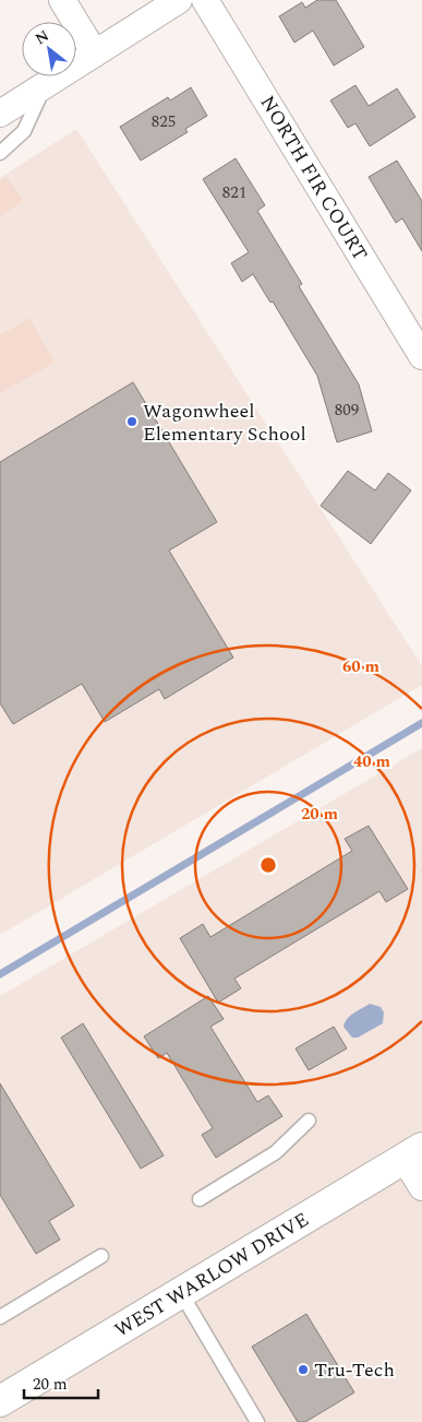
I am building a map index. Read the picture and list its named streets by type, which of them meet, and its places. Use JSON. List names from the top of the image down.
{
  "streets": {
    "street": ["NORTH FIR COURT", "WEST WARLOW DRIVE"]
  },
  "places": ["Wagonwheel Elementary School", "Tru-Tech"],
  "house_numbers": ["825", "821", "809"],
  "scale_bar": "20 m",
  "north": "top left",
  "rings": ["60 m", "40 m", "20 m"]
}
